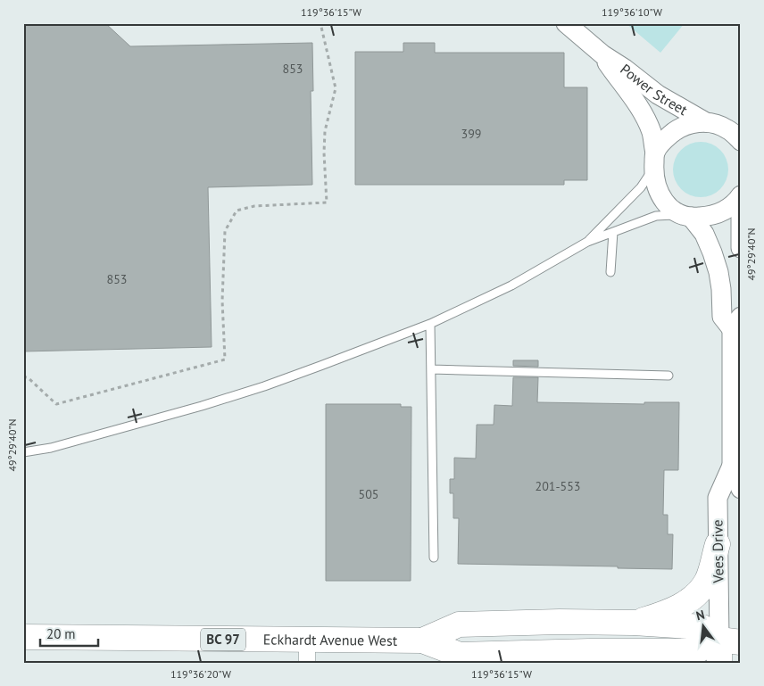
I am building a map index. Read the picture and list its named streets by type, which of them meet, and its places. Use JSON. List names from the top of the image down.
{
  "streets": {
    "highway": ["BC 97", "Eckhardt Avenue West"],
    "street": ["Power Street", "Vees Drive"]
  },
  "crossings": [
    ["Power Street", "Vees Drive"],
    ["Vees Drive", "Eckhardt Avenue West"]
  ],
  "house_numbers": [
    "853",
    "399",
    "853",
    "201-553",
    "505"
  ],
  "scale_bar": "20 m",
  "north": "top",
  "coordinates": [
    "119°36'15\"W",
    "119°36'10\"W",
    "49°29'40\"N",
    "119°36'20\"W"
  ]
}
